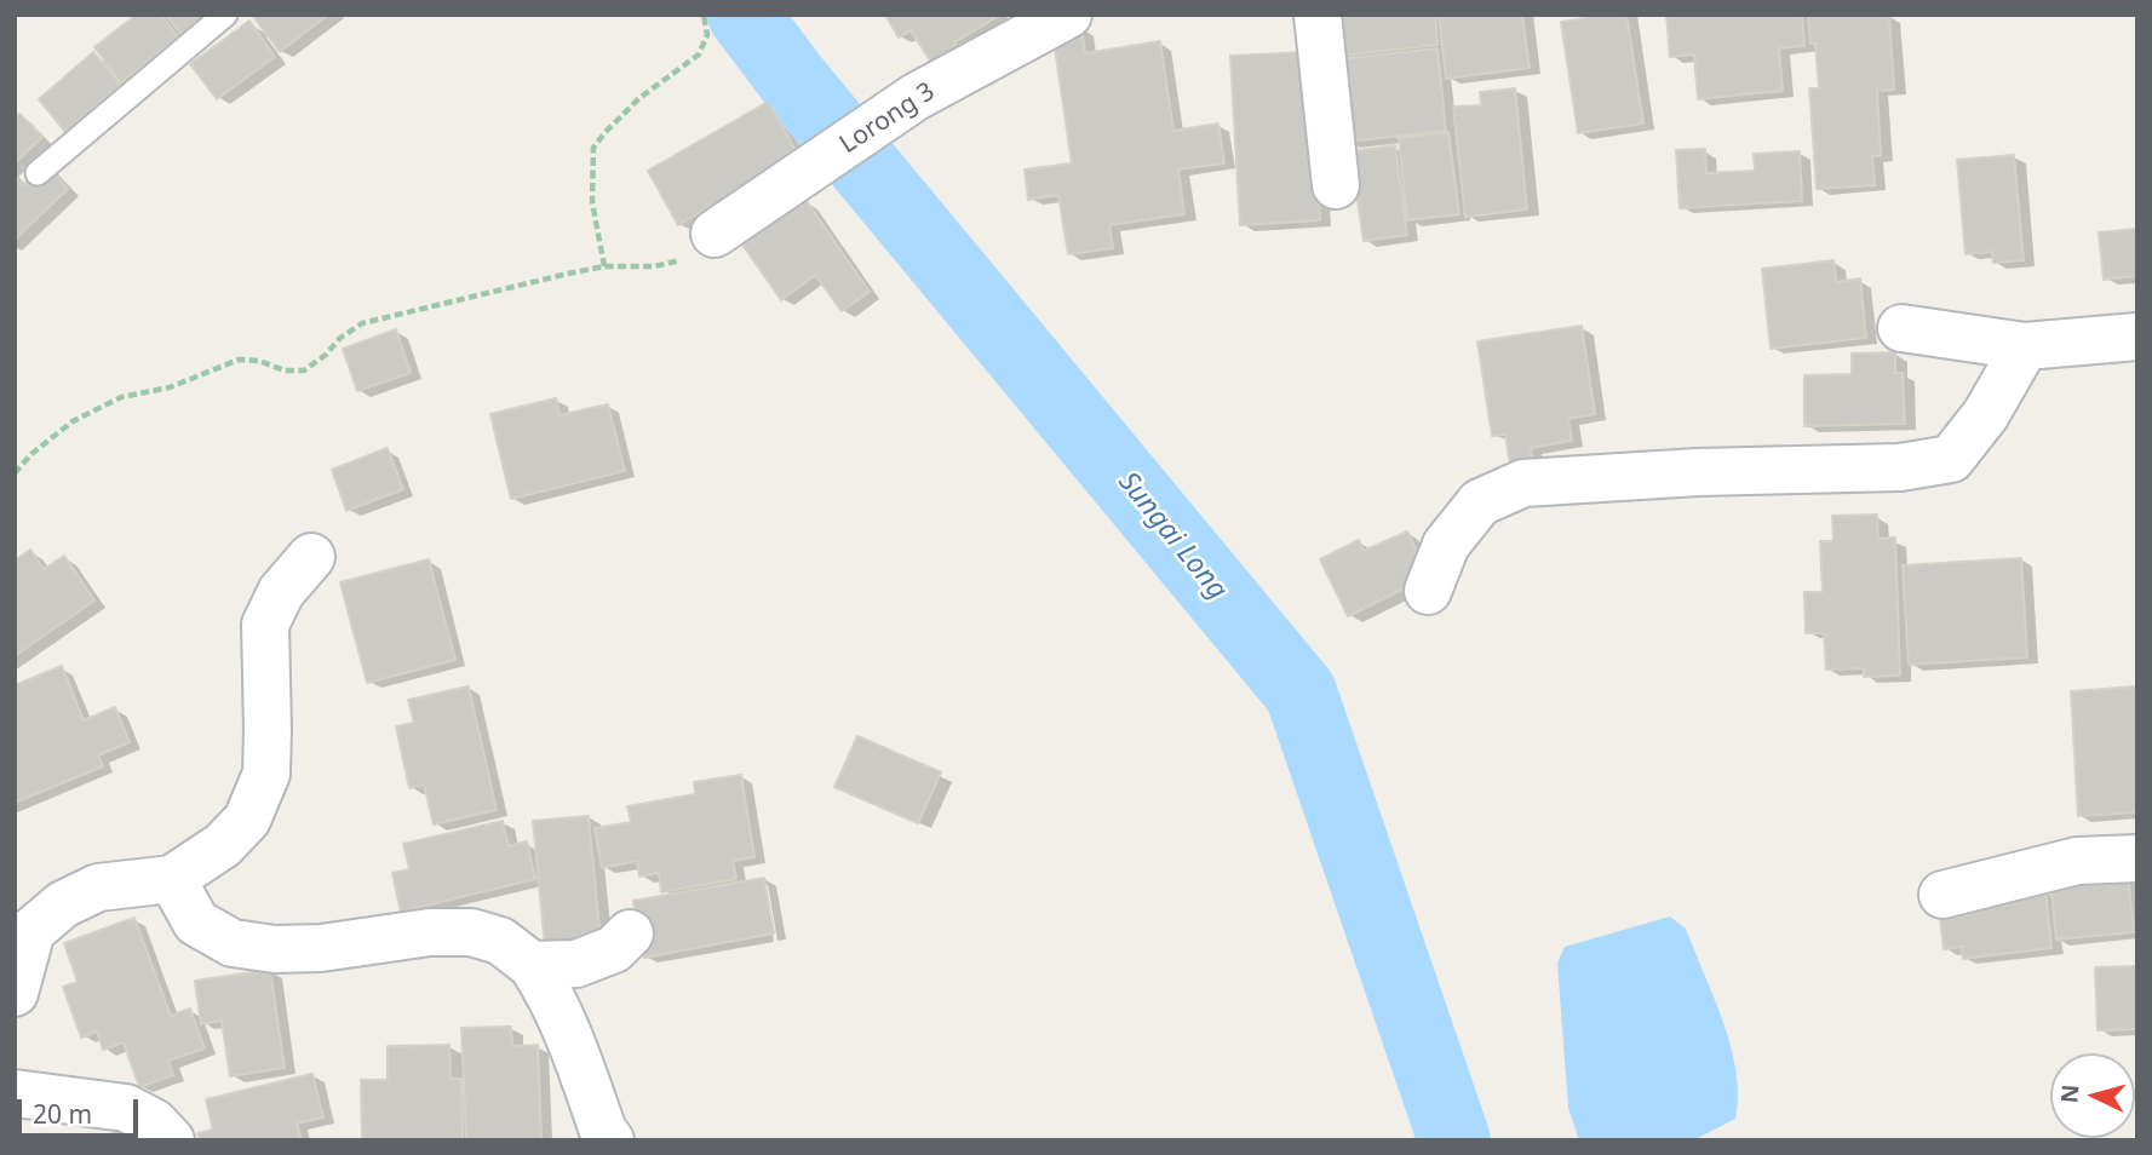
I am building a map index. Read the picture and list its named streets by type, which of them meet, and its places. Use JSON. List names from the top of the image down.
{
  "streets": {
    "street": ["Lorong 3"]
  },
  "water": ["Sungai Long"],
  "scale_bar": "20 m",
  "north": "left"
}
